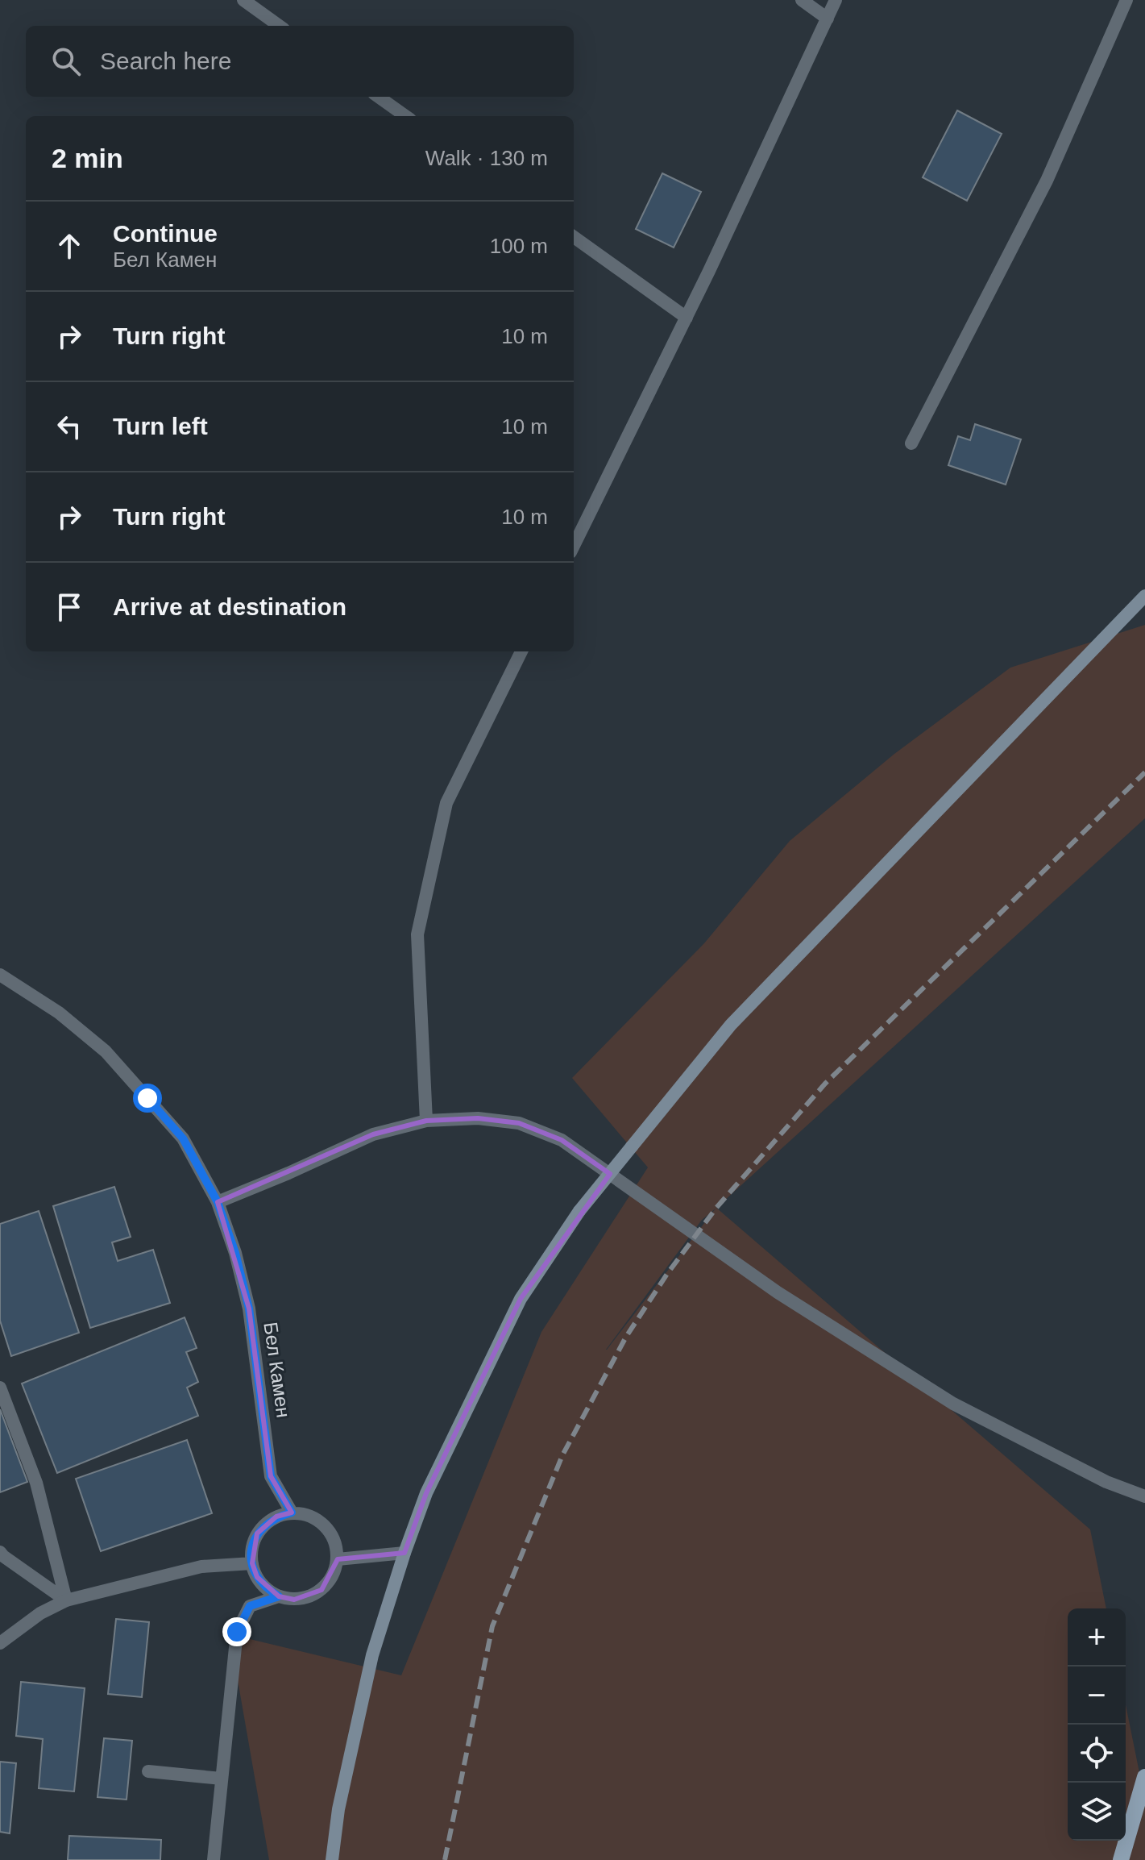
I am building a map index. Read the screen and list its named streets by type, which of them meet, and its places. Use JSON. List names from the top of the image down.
{
  "streets": {
    "street": ["Бел Камен"]
  },
  "page": {
    "search": "Search here",
    "heading": ["2 min", "Walk · 130 m"],
    "list": [
      ["Continue", "Бел Камен", "100 m"],
      ["Turn right", "10 m"],
      ["Turn left", "10 m"],
      ["Turn right", "10 m"],
      "Arrive at destination"
    ],
    "map_buttons": ["+", "−"]
  }
}
